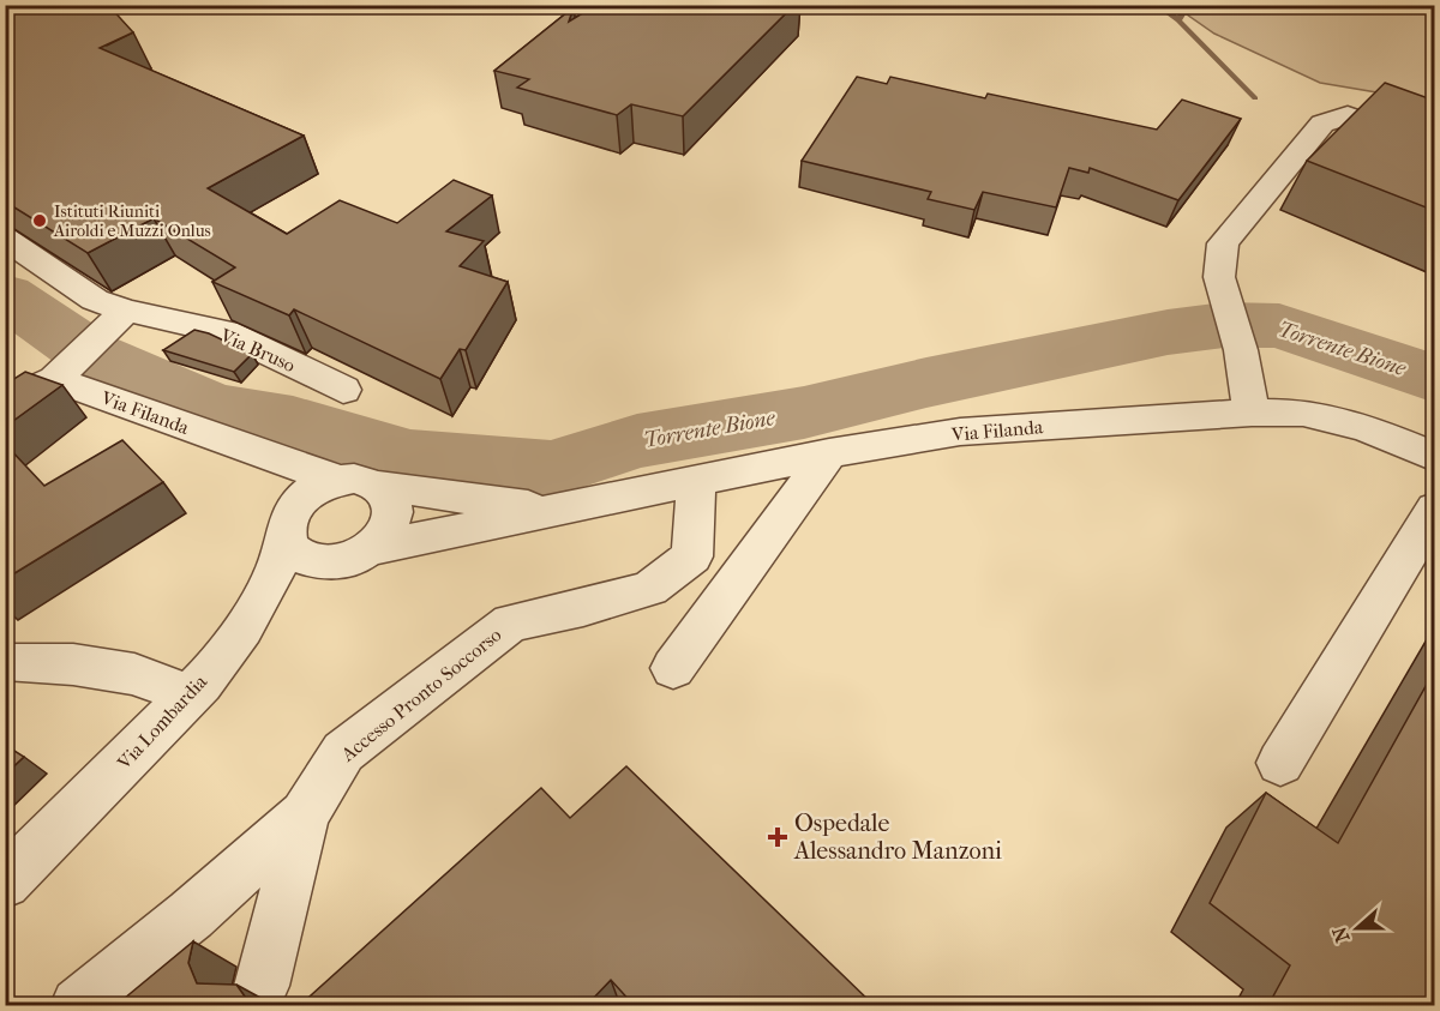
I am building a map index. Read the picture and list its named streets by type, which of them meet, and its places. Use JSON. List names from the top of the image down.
{
  "streets": {
    "street": [
      "Via Bruso",
      "Via Filanda",
      "Accesso Pronto Soccorso",
      "Via Lombardia"
    ]
  },
  "crossings": [
    ["Via Filanda", "Accesso Pronto Soccorso"],
    ["Via Filanda", "Via Lombardia"]
  ],
  "water": ["Torrente Bione"],
  "places": {
    "other": ["Istituti Riuniti Airoldi e Muzzi Onlus"],
    "health": ["Ospedale Alessandro Manzoni"]
  },
  "north": "left"
}
